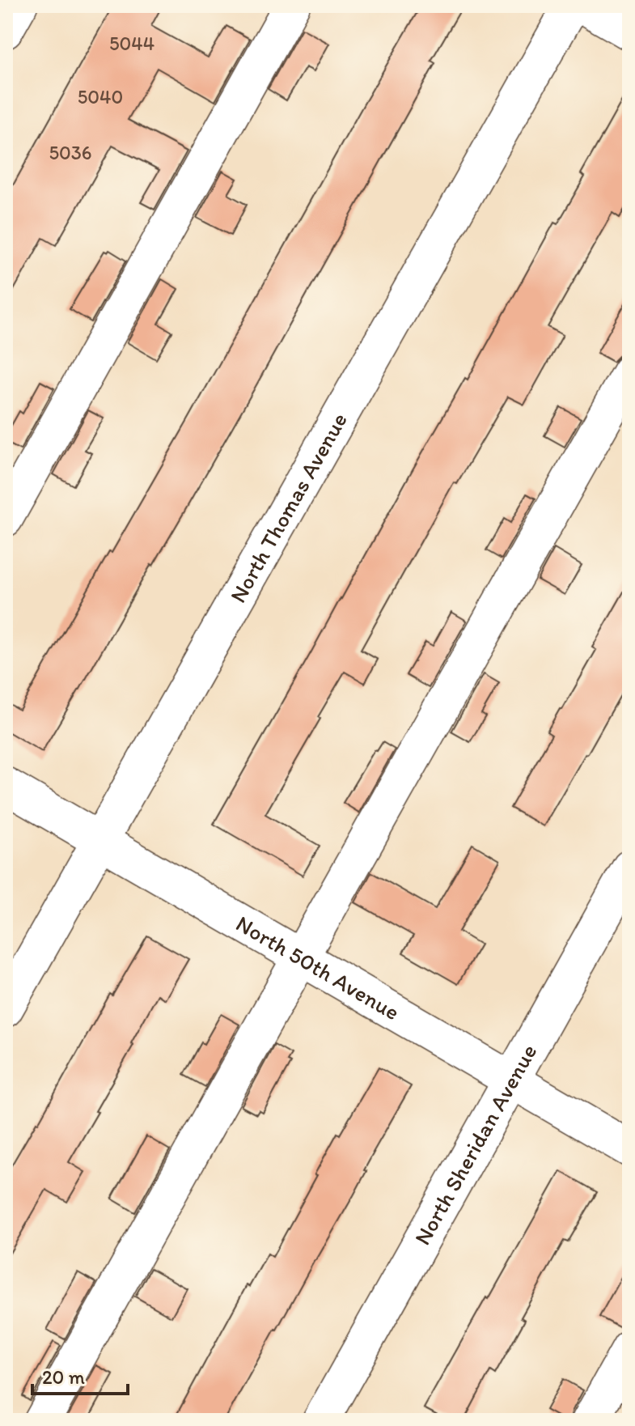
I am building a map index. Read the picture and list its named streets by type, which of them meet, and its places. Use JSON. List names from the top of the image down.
{
  "streets": {
    "street": ["North Thomas Avenue", "North 50th Avenue", "North Sheridan Avenue"]
  },
  "crossings": [
    ["North Thomas Avenue", "North 50th Avenue"],
    ["North 50th Avenue", "North Sheridan Avenue"]
  ],
  "house_numbers": ["5044", "5040", "5036"],
  "scale_bar": "20 m"
}
